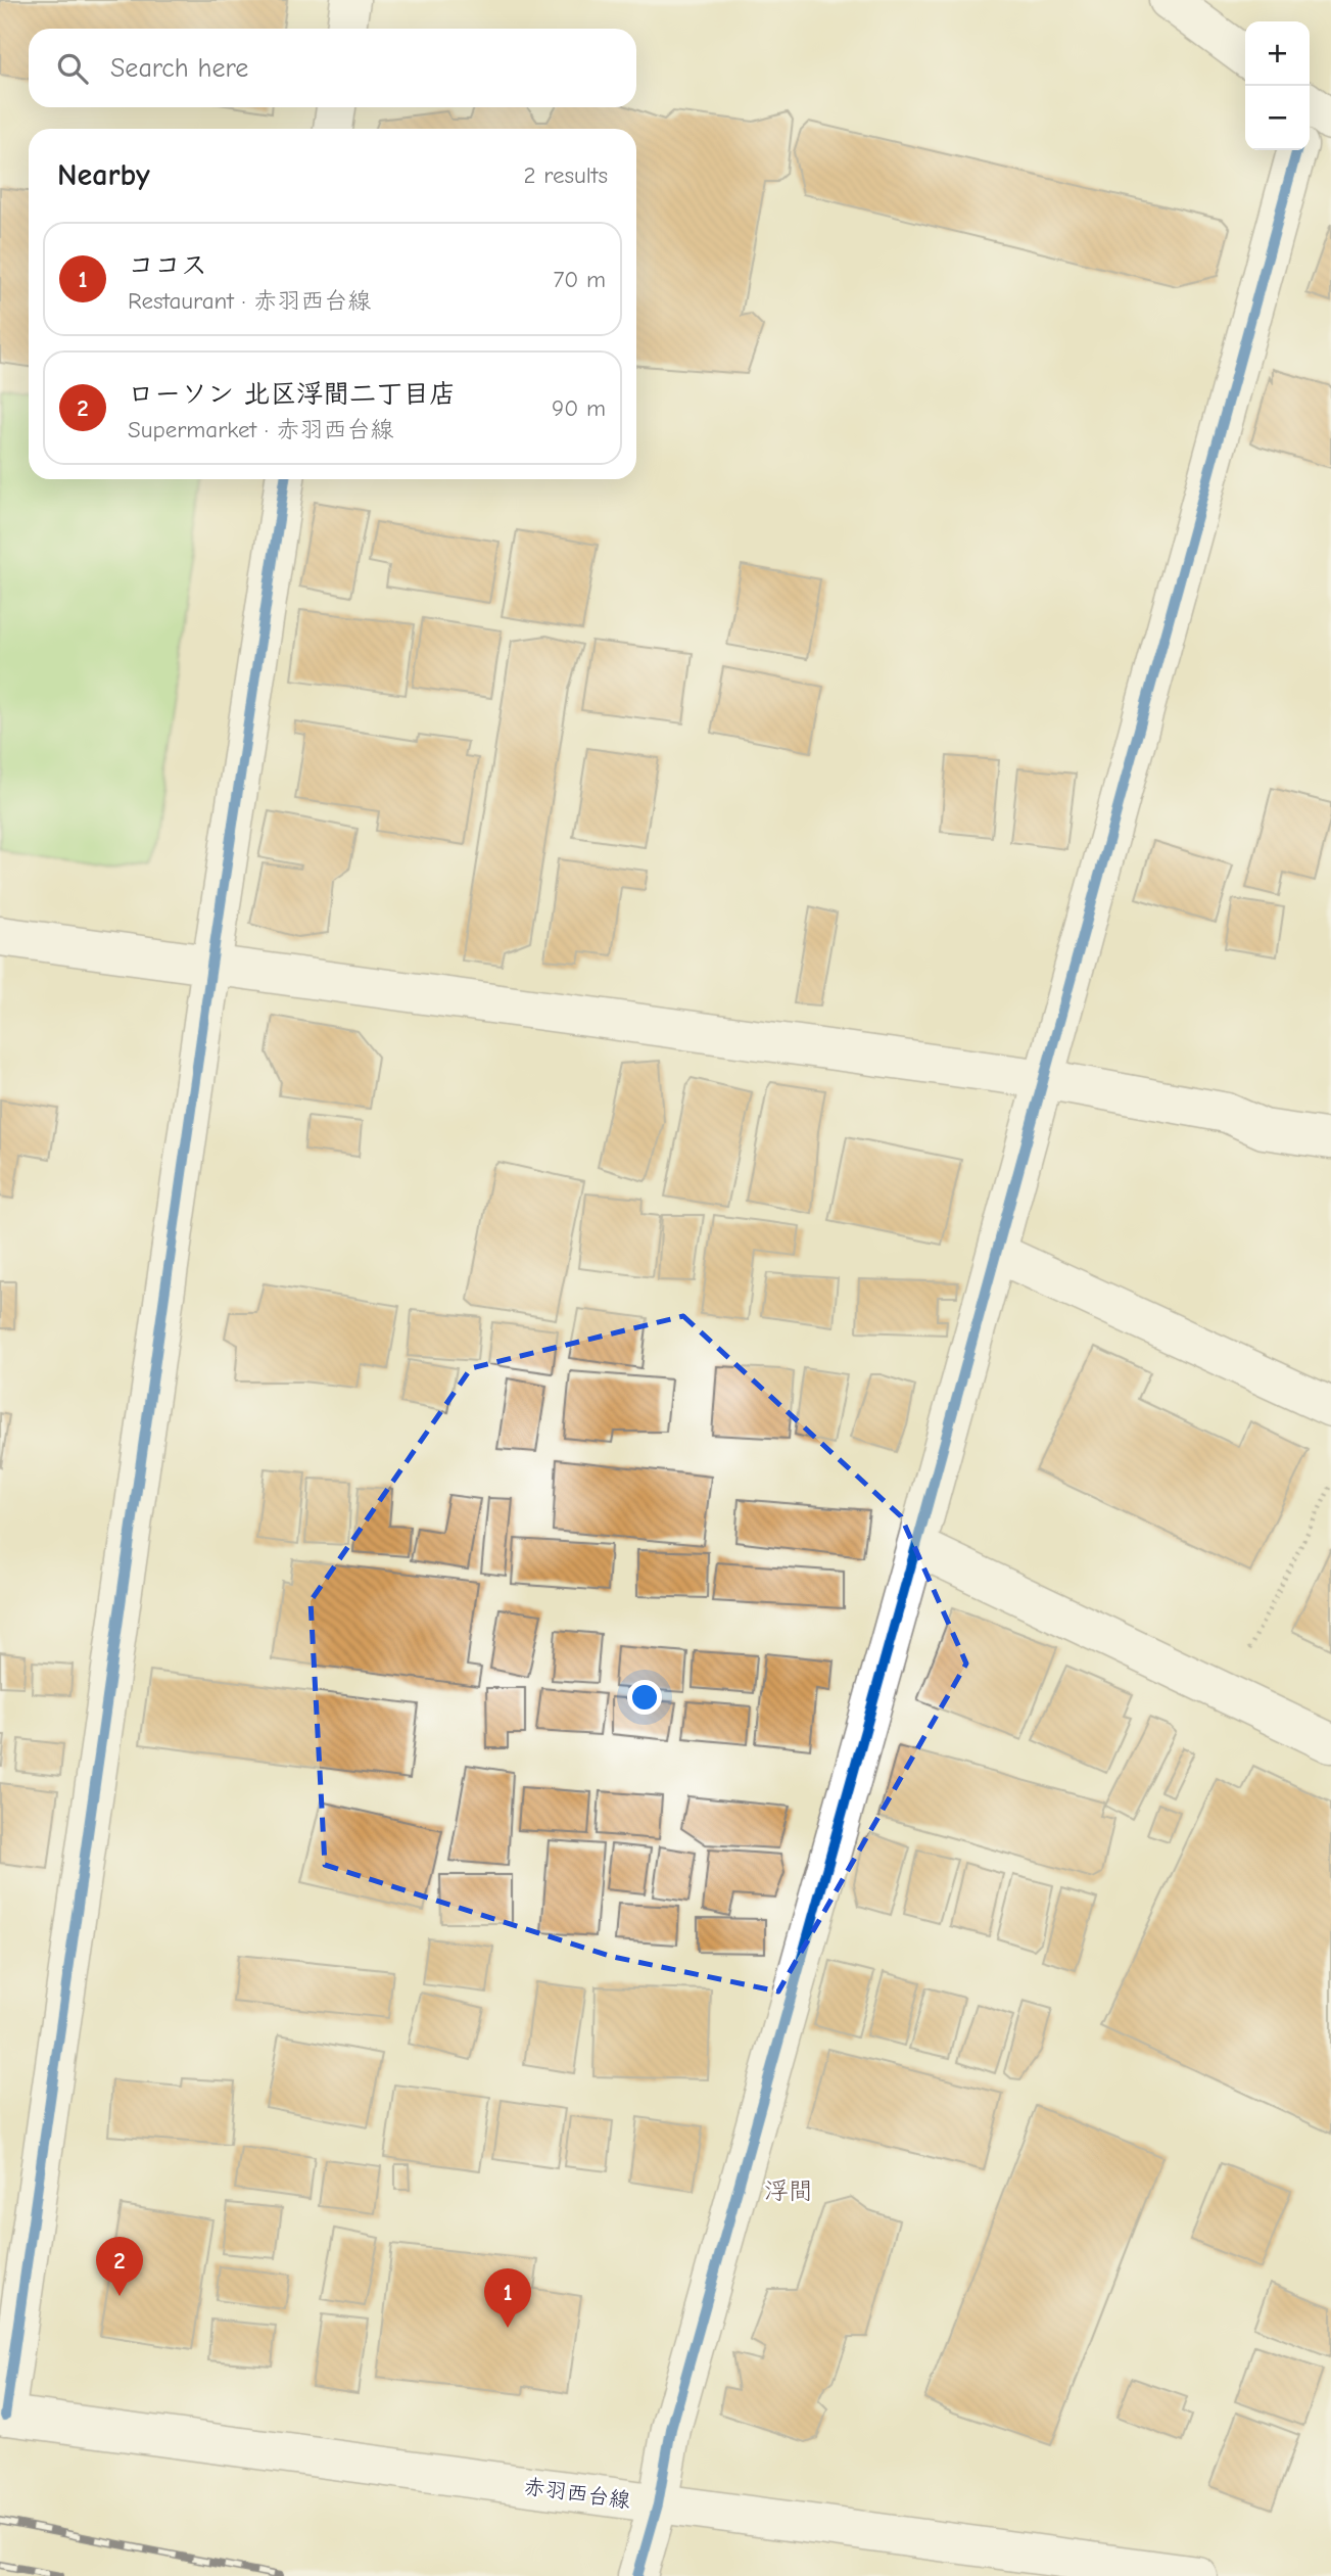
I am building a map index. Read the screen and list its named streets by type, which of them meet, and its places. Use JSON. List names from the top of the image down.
{
  "streets": {
    "street": ["赤羽西台線"]
  },
  "districts": ["浮間"],
  "page": {
    "map_buttons": ["+", "−"],
    "search": "Search here",
    "heading": ["Nearby", "2 results"],
    "list": [
      {
        "mark": "1",
        "name": "ココス",
        "note": "Restaurant · 赤羽西台線",
        "value": "70 m"
      },
      {
        "mark": "2",
        "name": "ローソン 北区浮間二丁目店",
        "note": "Supermarket · 赤羽西台線",
        "value": "90 m"
      }
    ],
    "pins": ["2", "1"]
  }
}
